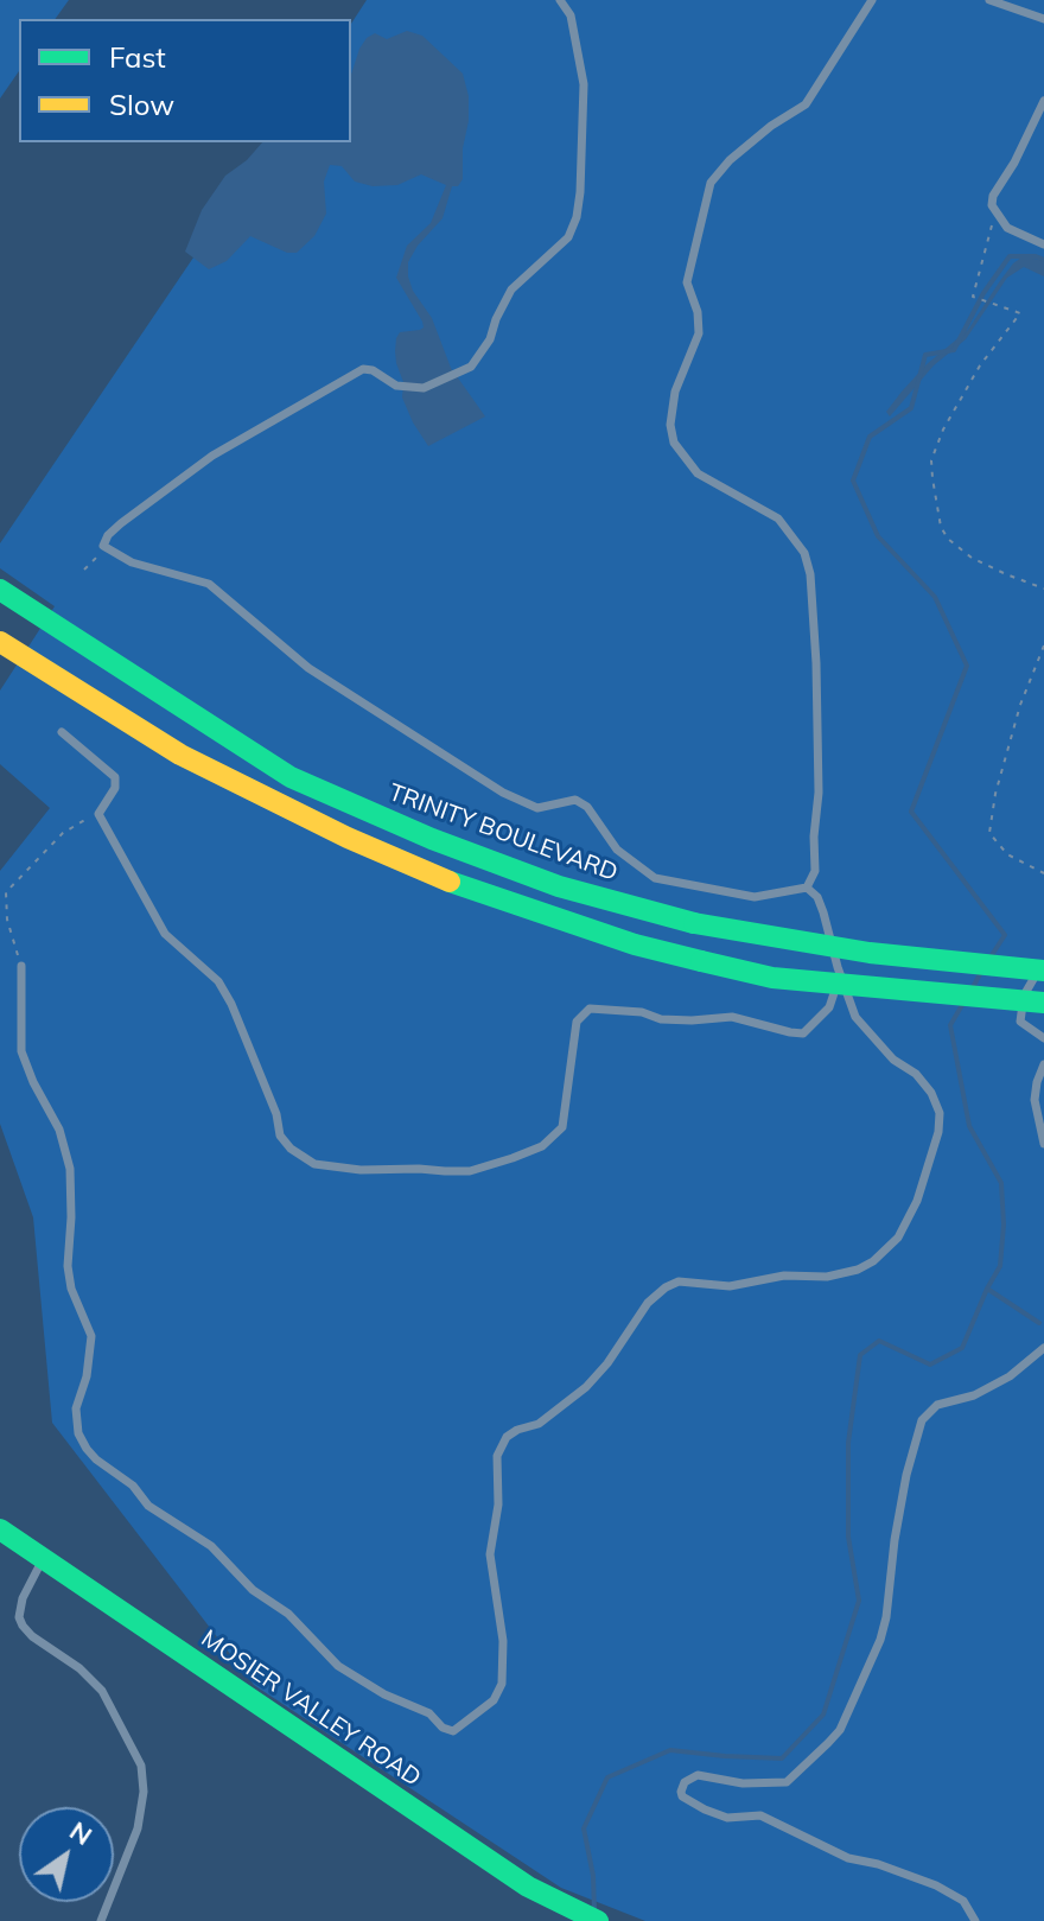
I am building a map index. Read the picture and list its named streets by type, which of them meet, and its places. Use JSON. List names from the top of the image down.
{
  "streets": {
    "main road": ["TRINITY BOULEVARD", "MOSIER VALLEY ROAD"]
  },
  "legend": ["Fast", "Slow"],
  "north": "top right"
}
